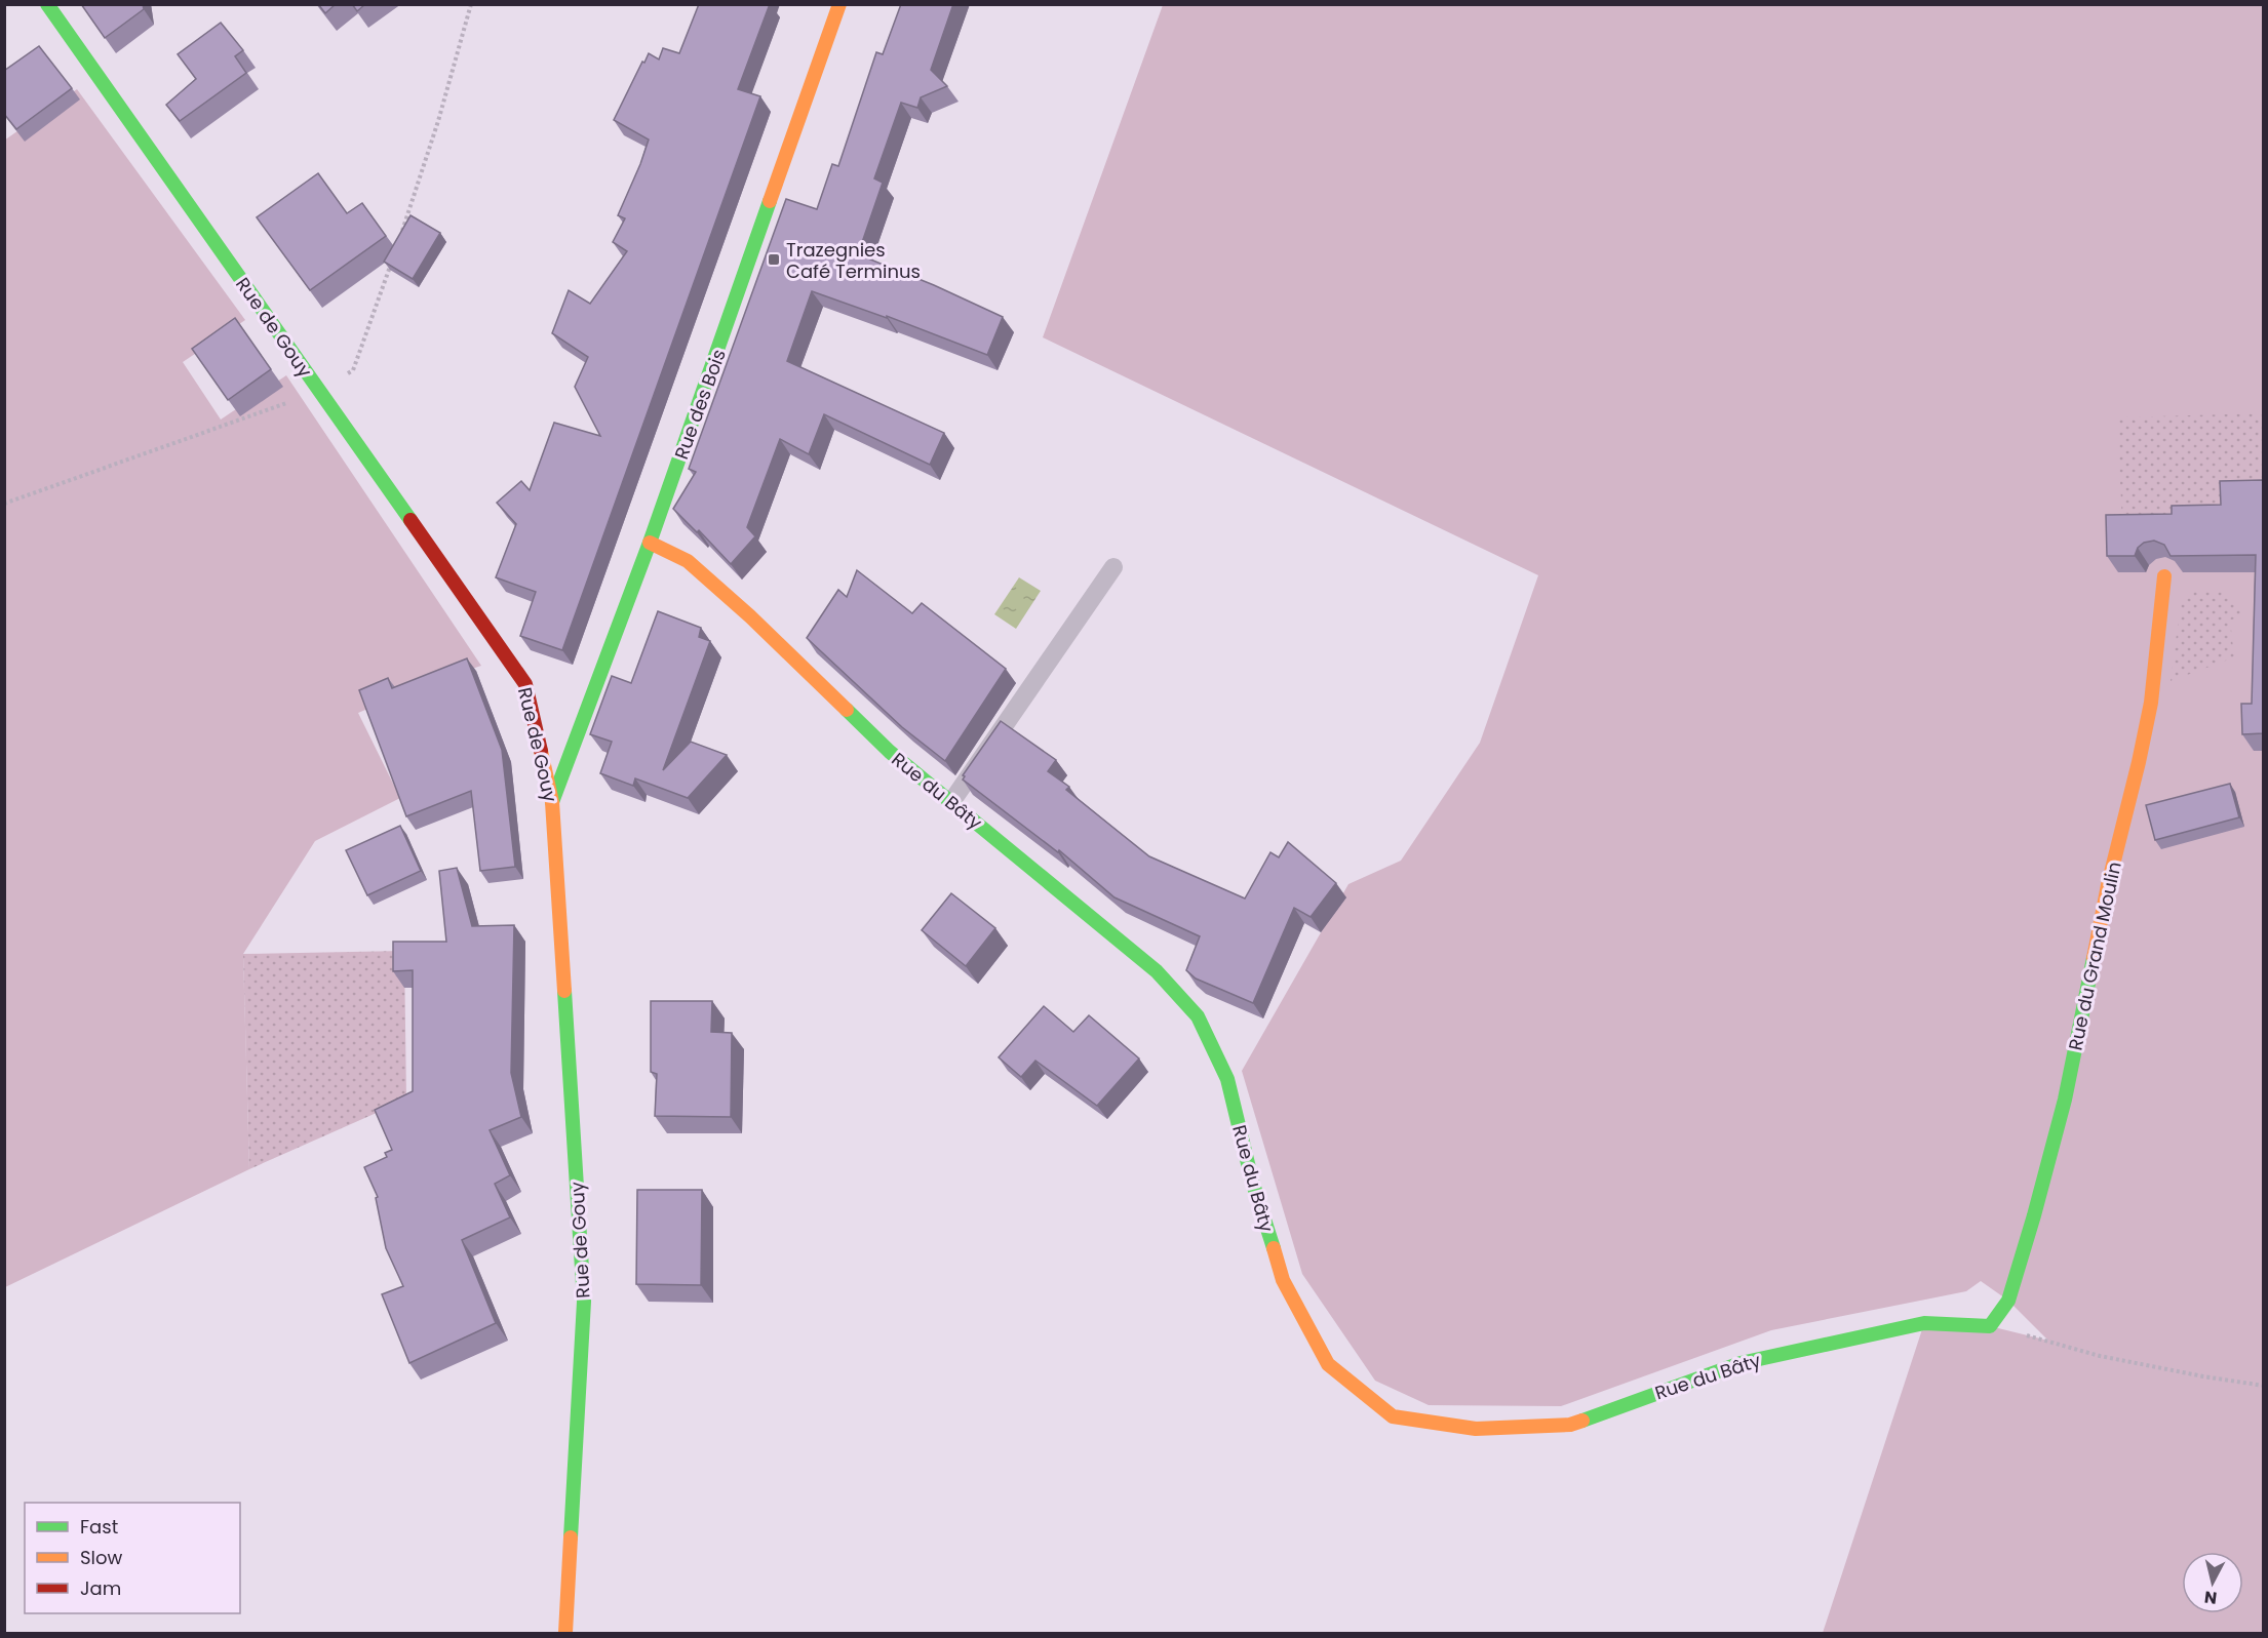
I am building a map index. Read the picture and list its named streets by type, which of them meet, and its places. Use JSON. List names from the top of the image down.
{
  "streets": {
    "street": [
      "Rue de Gouy",
      "Rue des Bois",
      "Rue du Bâty",
      "Rue du Grand Moulin"
    ]
  },
  "crossings": [
    ["Rue de Gouy", "Rue des Bois"],
    ["Rue des Bois", "Rue du Bâty"],
    ["Rue du Bâty", "Rue du Grand Moulin"]
  ],
  "places": {
    "transit": ["Trazegnies Café Terminus"]
  },
  "legend": ["Fast", "Slow", "Jam"],
  "north": "bottom"
}
